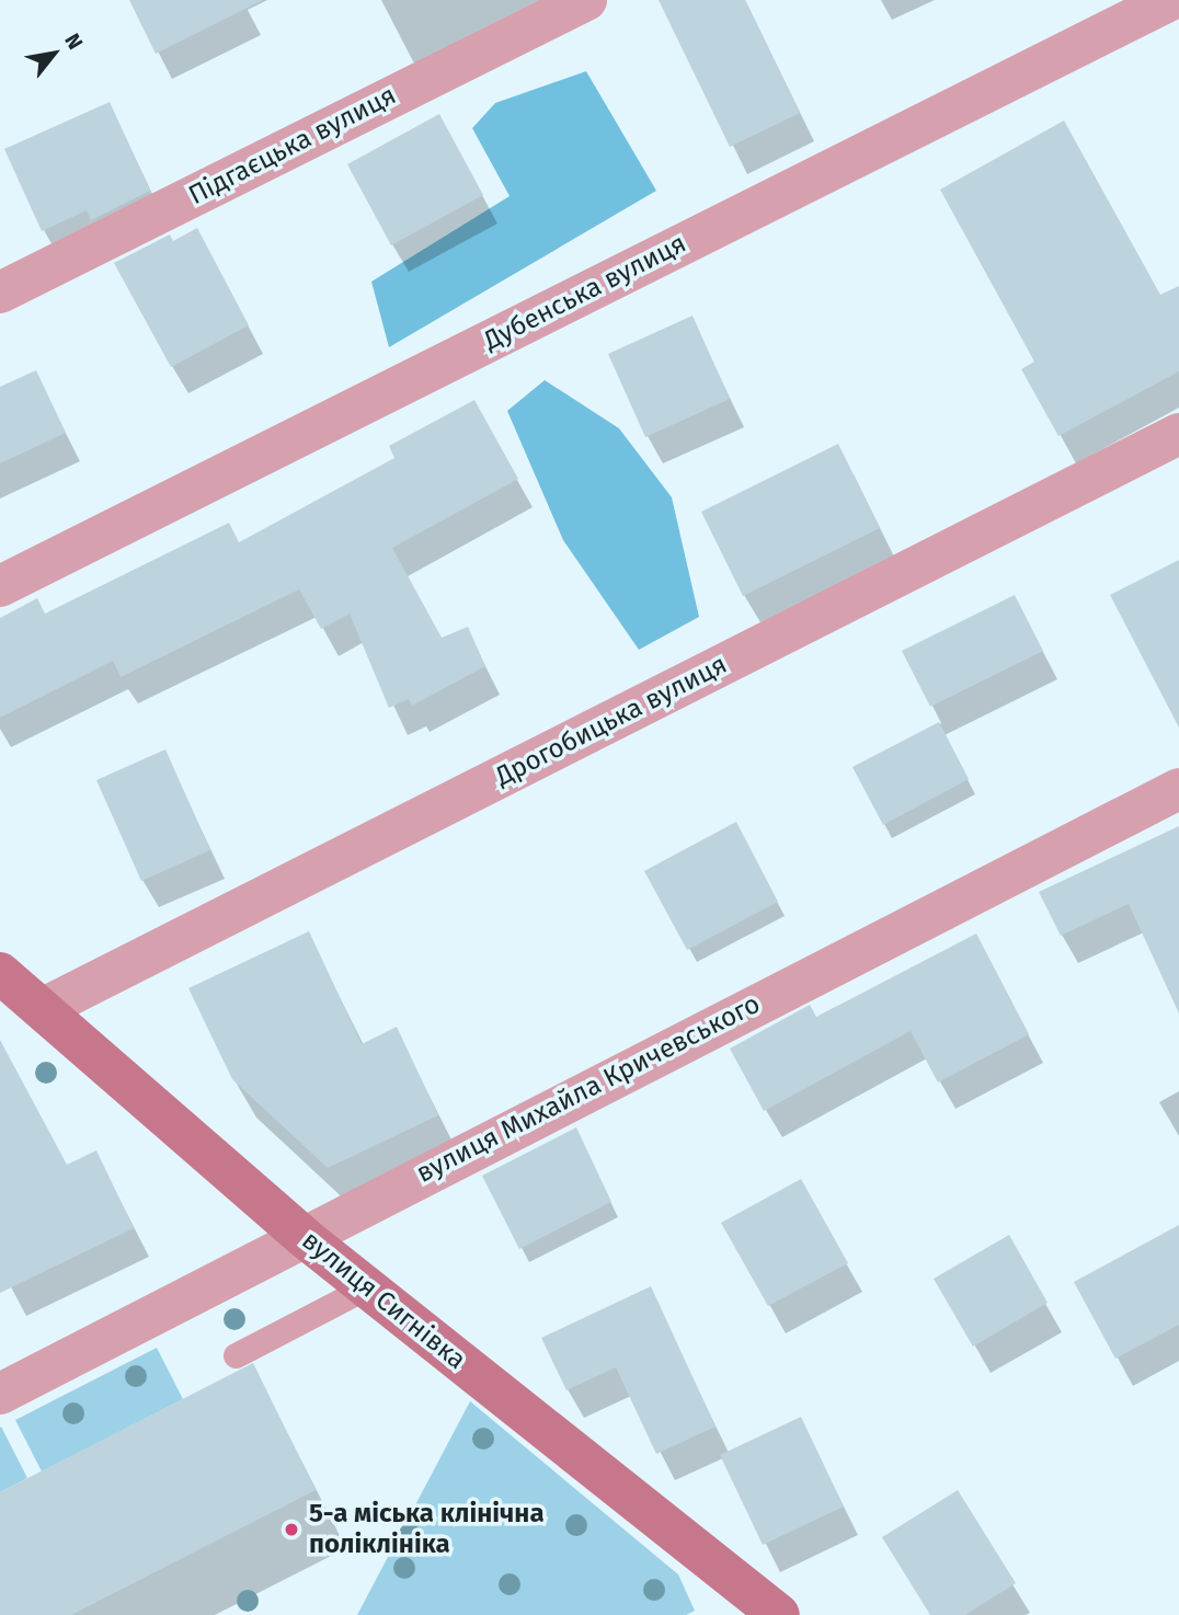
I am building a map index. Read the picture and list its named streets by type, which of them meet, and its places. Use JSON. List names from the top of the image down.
{
  "streets": {
    "street": [
      "Підгаєцька вулиця",
      "Дубенська вулиця",
      "Дрогобицька вулиця",
      "вулиця Михайла Кричевського",
      "вулиця Сигнівка"
    ]
  },
  "crossings": [
    ["Дрогобицька вулиця", "вулиця Сигнівка"],
    ["вулиця Михайла Кричевського", "вулиця Сигнівка"]
  ],
  "places": ["5-а міська клінічна поліклініка"],
  "north": "top right"
}
